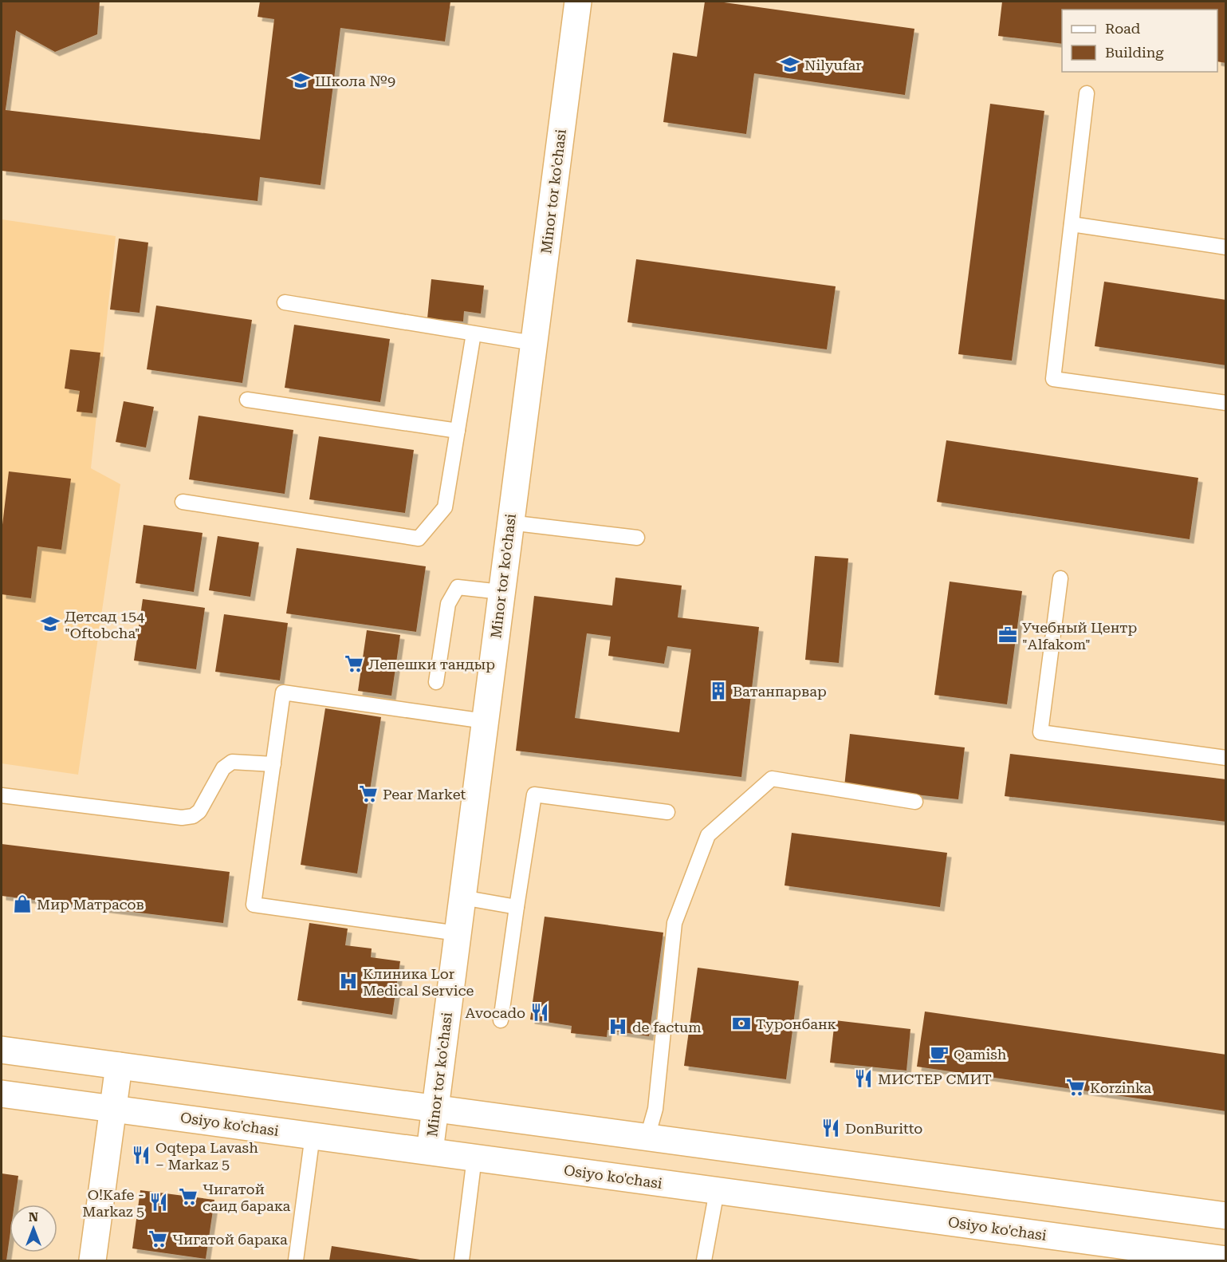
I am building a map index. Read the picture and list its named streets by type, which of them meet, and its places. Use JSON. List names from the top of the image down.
{
  "streets": {
    "main road": ["Minor tor ko'chasi", "Osiyo ko'chasi"]
  },
  "crossings": [
    ["Minor tor ko'chasi", "Osiyo ko'chasi"]
  ],
  "places": {
    "school or university": ["Nilyufar", "Школа №9", "Детсад 154 \"Oftobcha\""],
    "office": ["Учебный Центр \"Alfakom\""],
    "supermarket": [
      "Лепешки тандыр",
      "Pear Market",
      "Korzinka",
      "Чигатой саид барака",
      "Чигатой барака"
    ],
    "building": ["Ватанпарвар"],
    "shop": ["Мир Матрасов"],
    "hospital": ["Клиника Lor Medical Service", "de factum"],
    "restaurant": [
      "Avocado",
      "МИСТЕР СМИТ",
      "DonBuritto",
      "Oqtepa Lavash – Markaz 5",
      "O!Kafe - Markaz 5"
    ],
    "bank": ["Туронбанк"],
    "cafe": ["Qamish"]
  },
  "legend": ["Road", "Building"],
  "north": "top"
}
